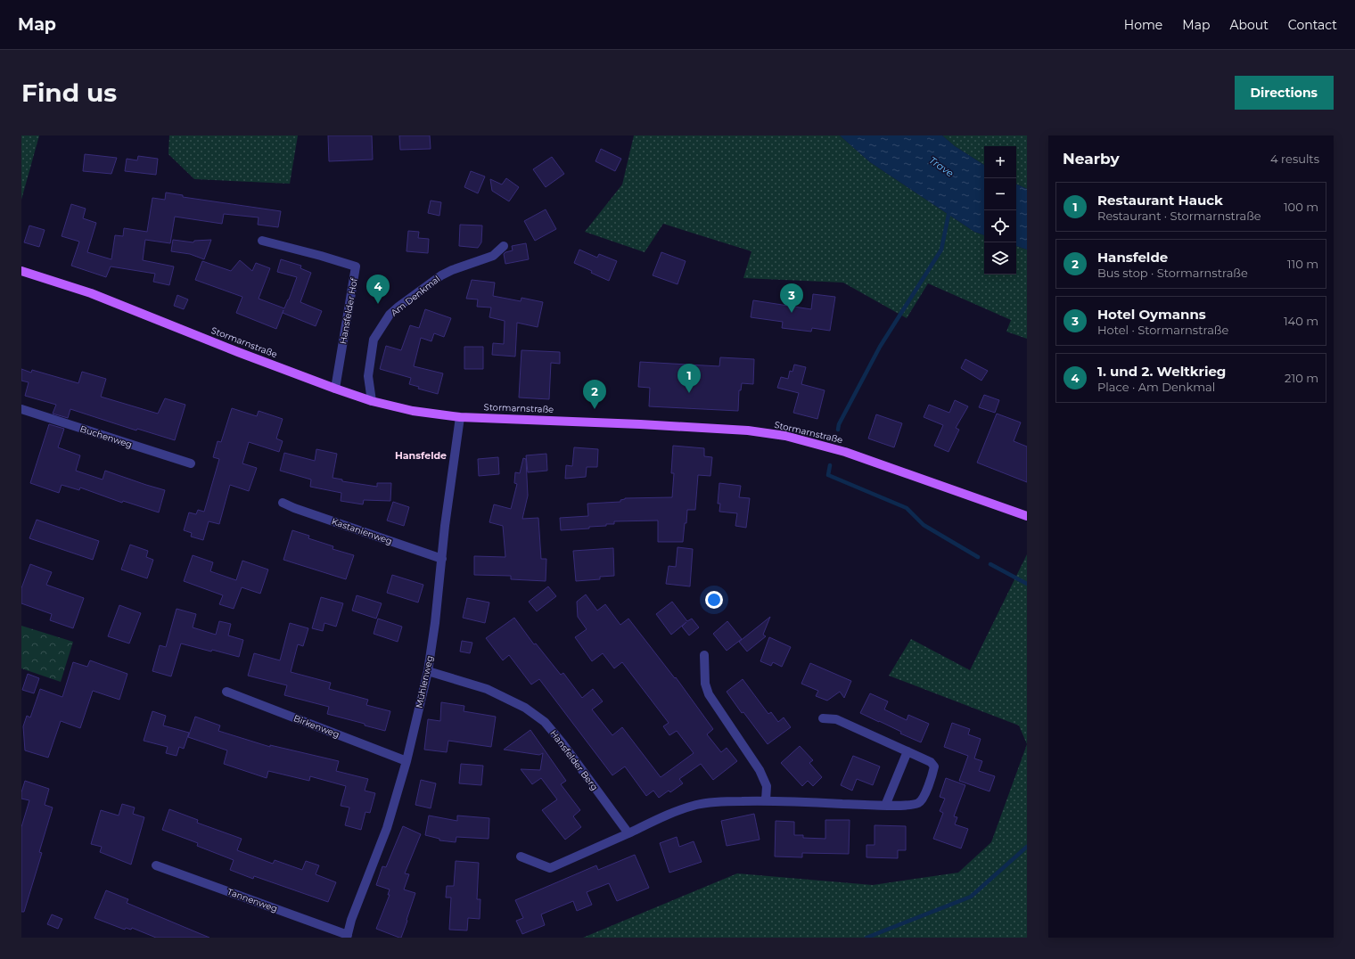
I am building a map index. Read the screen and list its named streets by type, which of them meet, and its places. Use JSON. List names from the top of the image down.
{
  "streets": {
    "main road": ["Stormarnstraße"],
    "street": [
      "Am Denkmal",
      "Hansfelder Hof",
      "Buchenweg",
      "Kastanienweg",
      "Mühlenweg",
      "Birkenweg",
      "Hansfelder Berg",
      "Tannenweg"
    ]
  },
  "crossings": [
    ["Am Denkmal", "Stormarnstraße"],
    ["Hansfelder Hof", "Stormarnstraße"],
    ["Stormarnstraße", "Mühlenweg"],
    ["Kastanienweg", "Mühlenweg"],
    ["Mühlenweg", "Birkenweg"],
    ["Mühlenweg", "Hansfelder Berg"],
    ["Mühlenweg", "Tannenweg"]
  ],
  "districts": ["Hansfelde"],
  "water": ["Trave"],
  "page": {
    "header": "Map",
    "nav": [
      "Home",
      "Map",
      "About",
      "Contact"
    ],
    "buttons": "Directions",
    "title": "Find us",
    "heading": ["Nearby", "4 results"],
    "map_buttons": ["+", "−"],
    "list": [
      {
        "mark": "1",
        "name": "Restaurant Hauck",
        "note": "Restaurant · Stormarnstraße",
        "value": "100 m"
      },
      {
        "mark": "2",
        "name": "Hansfelde",
        "note": "Bus stop · Stormarnstraße",
        "value": "110 m"
      },
      {
        "mark": "3",
        "name": "Hotel Oymanns",
        "note": "Hotel · Stormarnstraße",
        "value": "140 m"
      },
      {
        "mark": "4",
        "name": "1. und 2. Weltkrieg",
        "note": "Place · Am Denkmal",
        "value": "210 m"
      }
    ],
    "pins": [
      "4",
      "3",
      "1",
      "2"
    ]
  }
}
